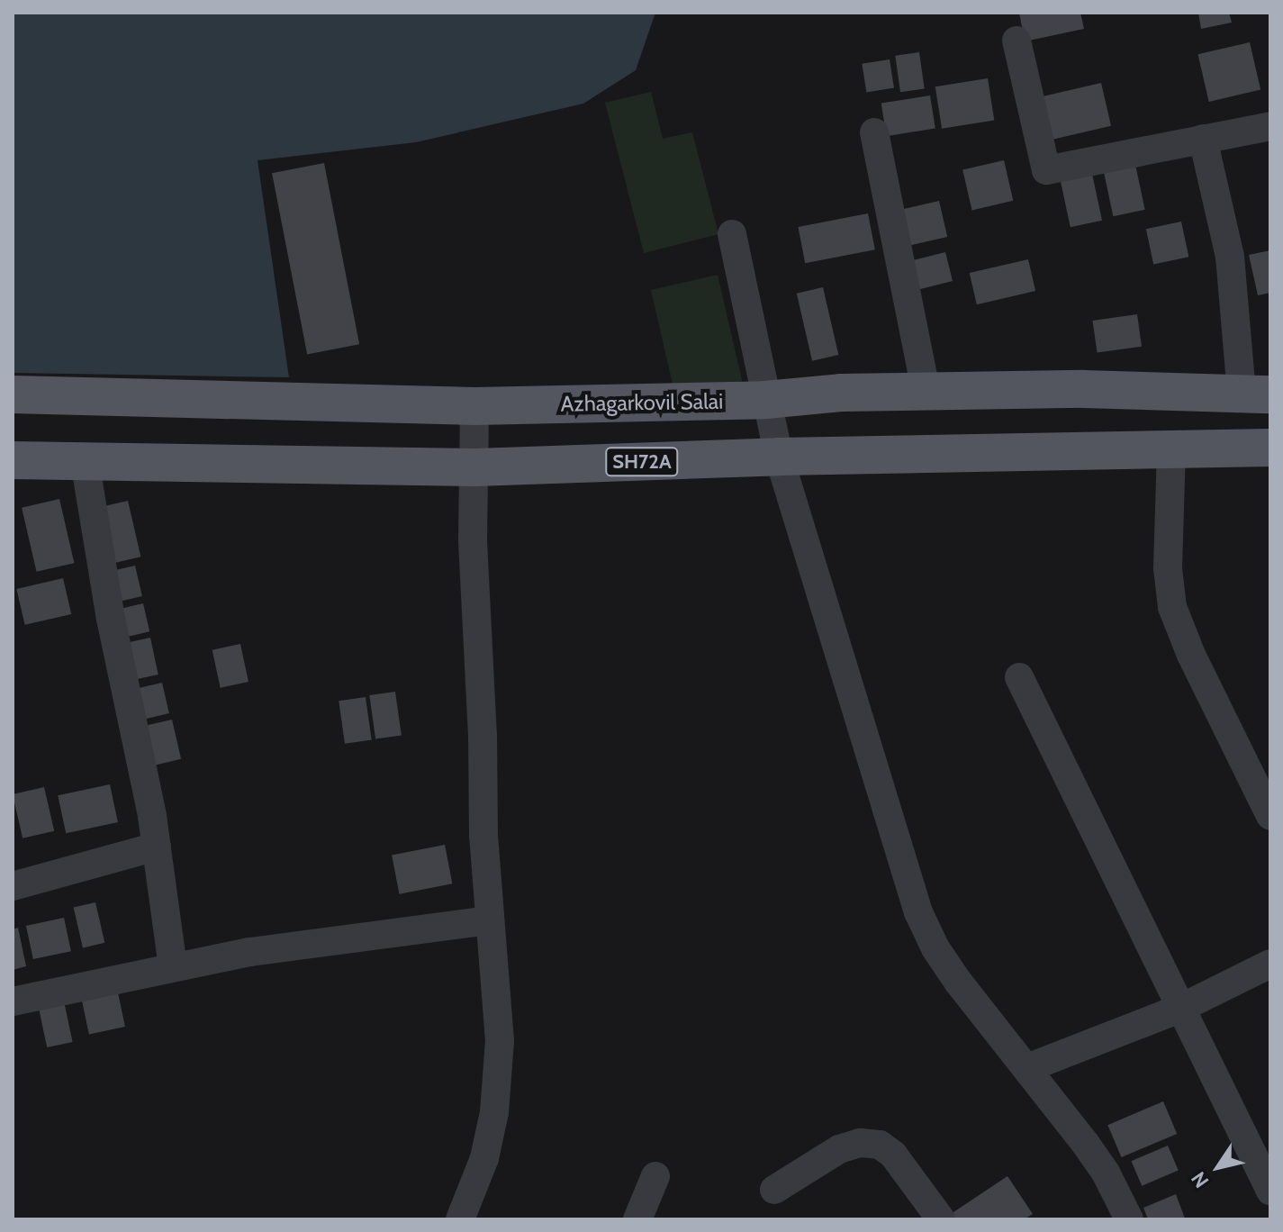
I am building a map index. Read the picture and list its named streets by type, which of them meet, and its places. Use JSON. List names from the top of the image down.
{
  "streets": {
    "main road": ["Azhagarkovil Salai", "SH72A"]
  },
  "north": "bottom left"
}
